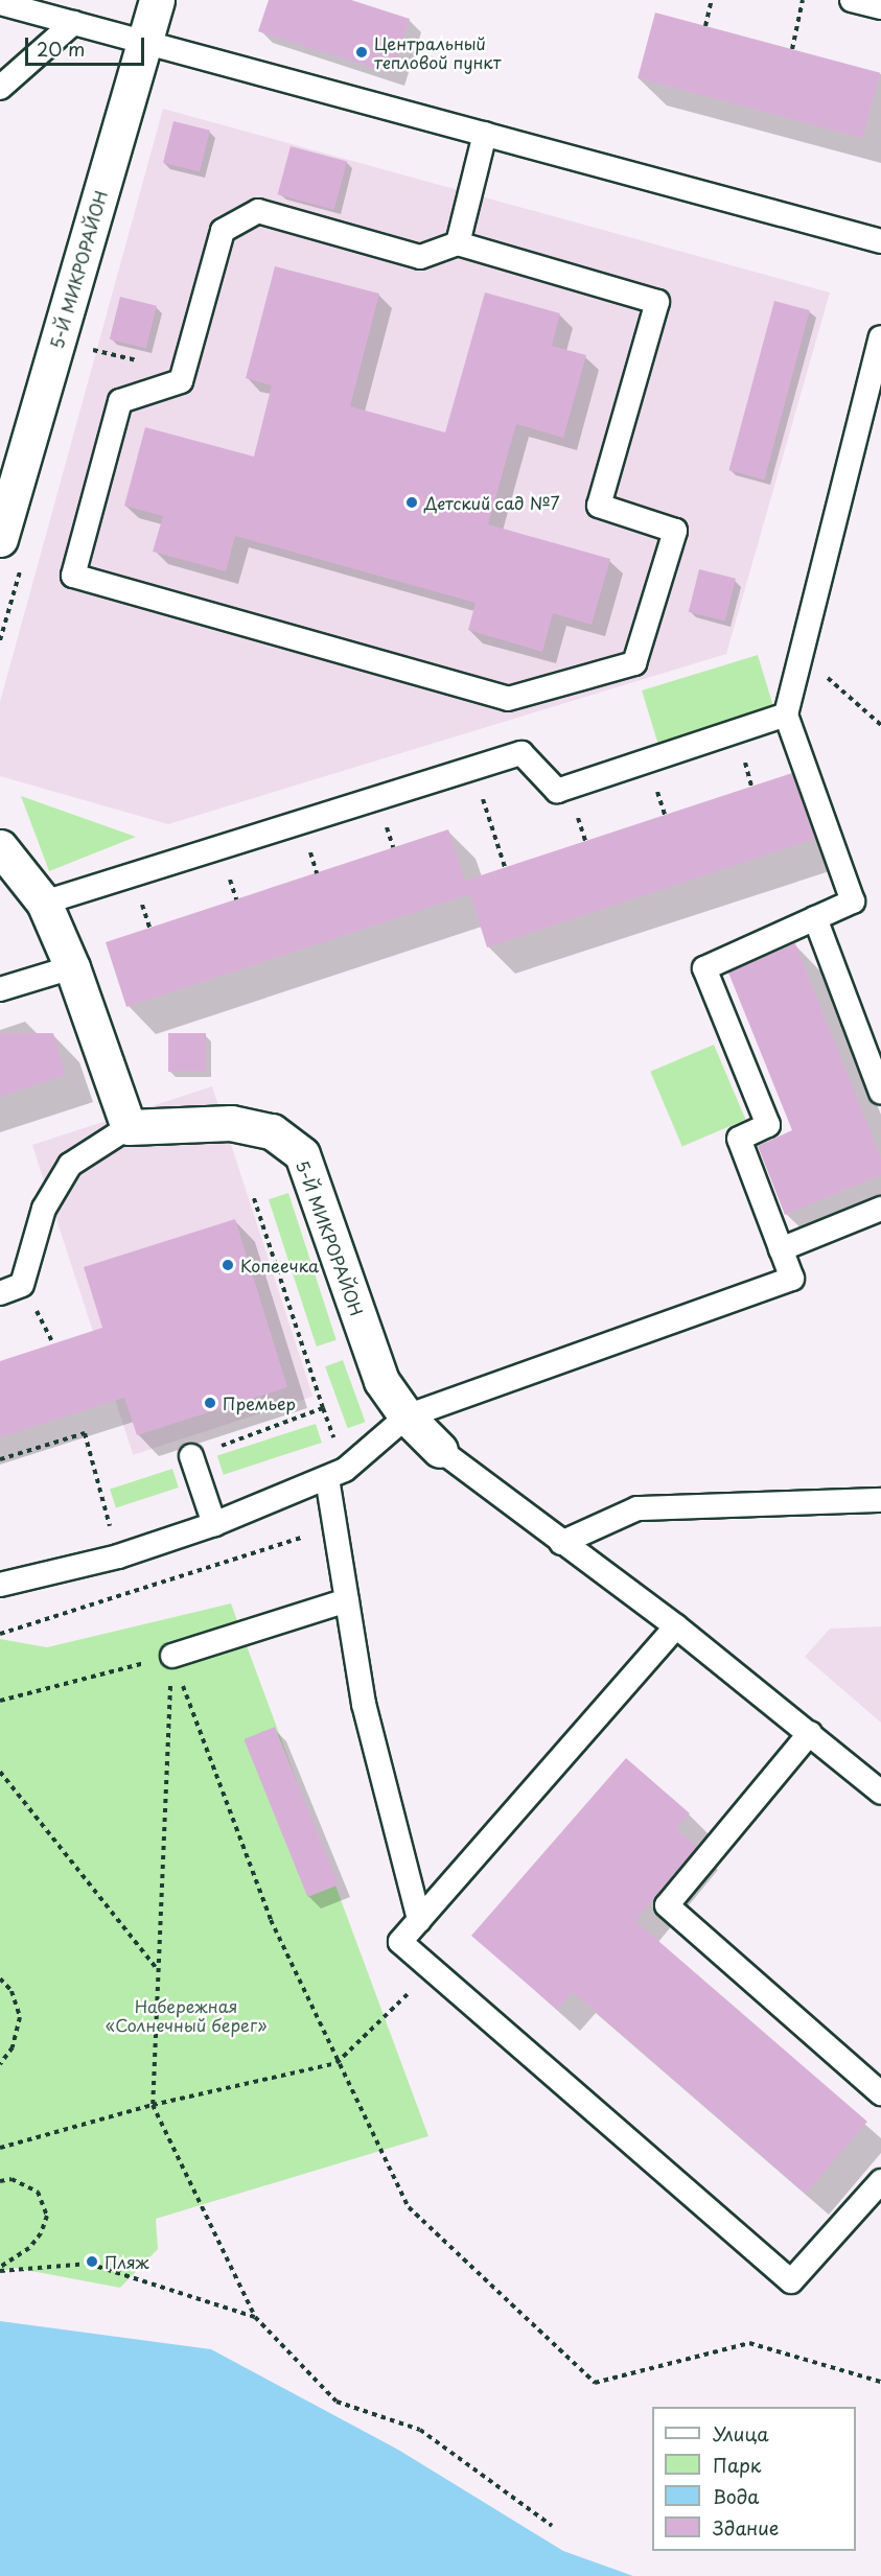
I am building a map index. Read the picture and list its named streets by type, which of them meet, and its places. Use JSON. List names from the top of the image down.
{
  "streets": {
    "street": ["5-Й МИКРОРАЙОН"]
  },
  "parks": ["Набережная «Солнечный берег»"],
  "places": [
    "Центральный тепловой пункт",
    "Детский сад №7",
    "Копеечка",
    "Премьер",
    "Пляж"
  ],
  "legend": [
    "Улица",
    "Парк",
    "Вода",
    "Здание"
  ],
  "scale_bar": "20 m"
}
